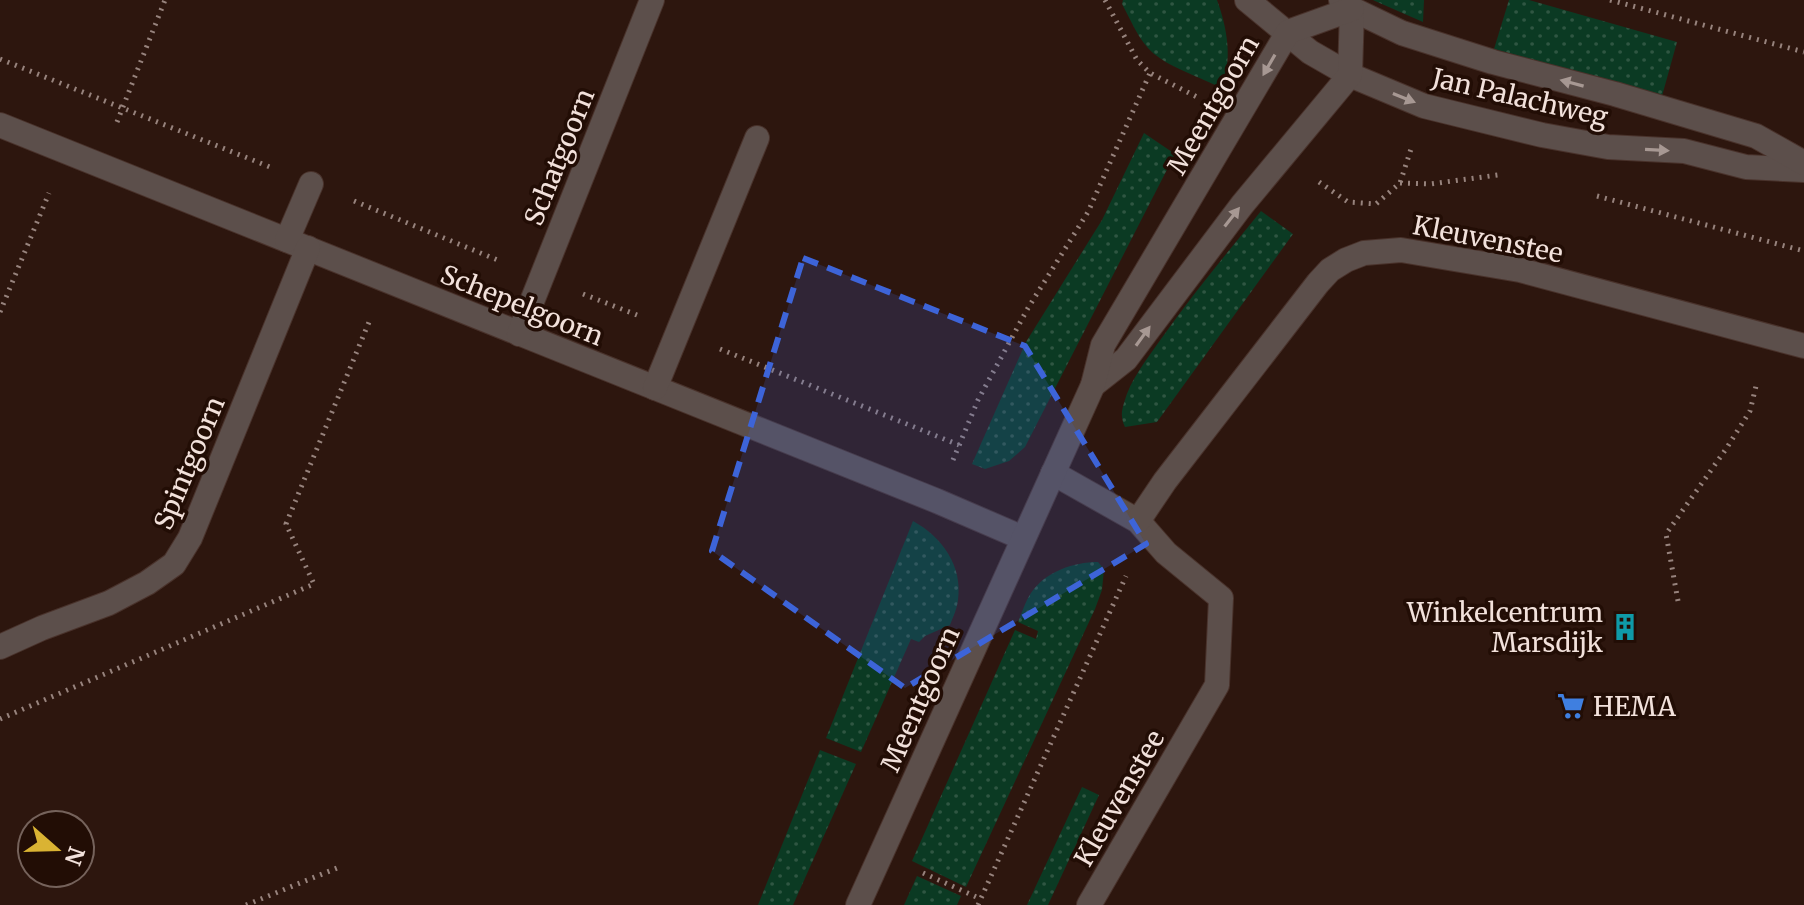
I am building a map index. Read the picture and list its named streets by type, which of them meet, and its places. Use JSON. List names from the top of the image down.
{
  "streets": {
    "street": [
      "Jan Palachweg",
      "Meentgoorn",
      "Schatgoorn",
      "Kleuvenstee",
      "Schepelgoorn",
      "Spintgoorn"
    ]
  },
  "crossings": [
    ["Jan Palachweg", "Meentgoorn"],
    ["Meentgoorn", "Kleuvenstee"],
    ["Meentgoorn", "Schepelgoorn"],
    ["Schatgoorn", "Schepelgoorn"],
    ["Schepelgoorn", "Spintgoorn"]
  ],
  "places": {
    "building": ["Winkelcentrum Marsdijk"],
    "supermarket": ["HEMA"]
  },
  "north": "right"
}
